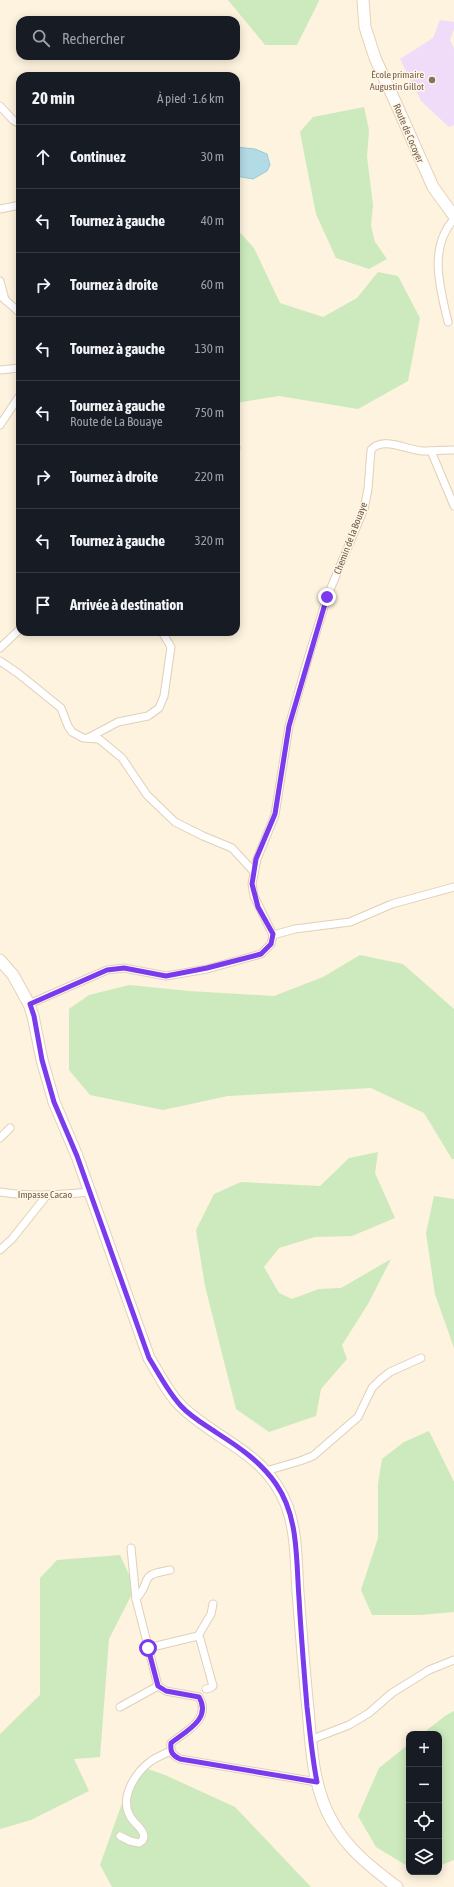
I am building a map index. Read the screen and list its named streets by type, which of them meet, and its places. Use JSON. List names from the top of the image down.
{
  "streets": {
    "main road": ["Route de Cocoyer"],
    "street": ["Chemin de la Bouaye", "Impasse Cacao"]
  },
  "places": ["École primaire Augustin Gillot"],
  "page": {
    "search": "Rechercher",
    "heading": ["20 min", "À pied · 1.6 km"],
    "list": [
      ["Continuez", "30 m"],
      ["Tournez à gauche", "40 m"],
      ["Tournez à droite", "60 m"],
      ["Tournez à gauche", "130 m"],
      ["Tournez à gauche", "Route de La Bouaye", "750 m"],
      ["Tournez à droite", "220 m"],
      ["Tournez à gauche", "320 m"],
      "Arrivée à destination"
    ],
    "map_buttons": ["+", "−"]
  }
}
